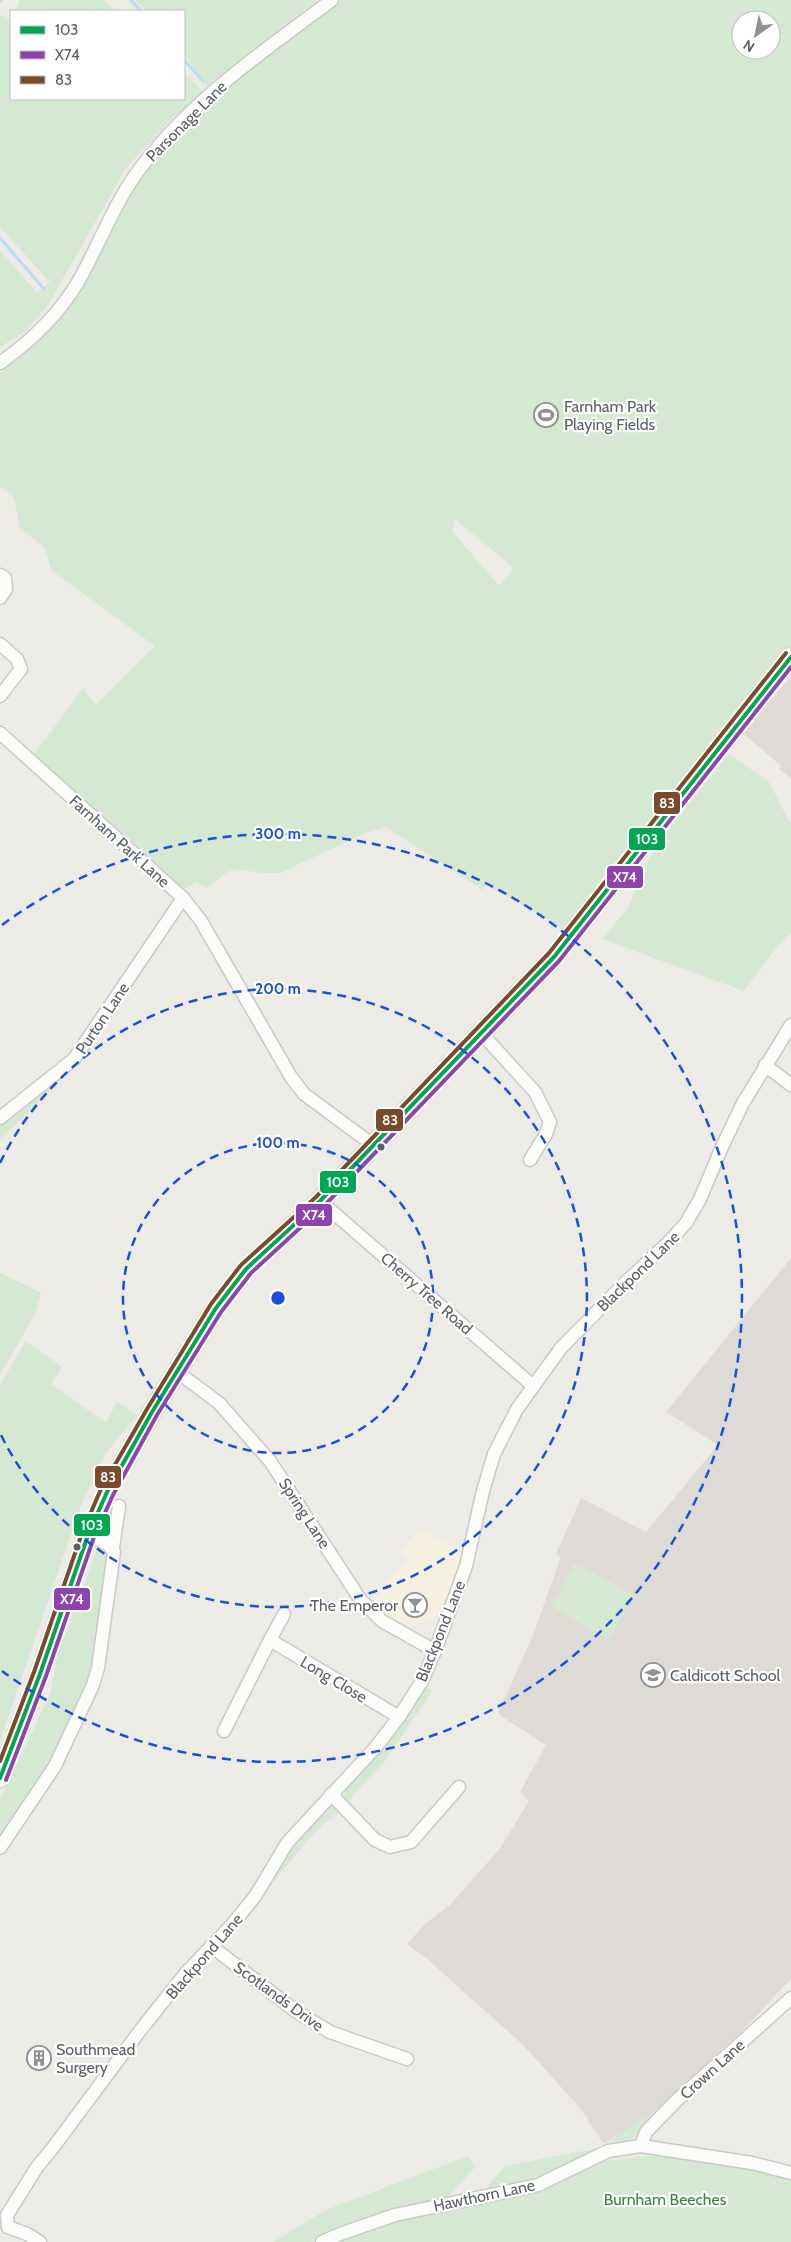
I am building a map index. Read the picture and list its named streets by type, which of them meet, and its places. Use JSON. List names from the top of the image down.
{
  "streets": {
    "street": [
      "Parsonage Lane",
      "Farnham Park Lane",
      "Purton Lane",
      "Blackpond Lane",
      "Cherry Tree Road",
      "Spring Lane",
      "Long Close",
      "Scotlands Drive",
      "Crown Lane",
      "Hawthorn Lane"
    ]
  },
  "crossings": [
    ["Farnham Park Lane", "Purton Lane"],
    ["Blackpond Lane", "Cherry Tree Road"],
    ["Blackpond Lane", "Spring Lane"],
    ["Blackpond Lane", "Long Close"],
    ["Blackpond Lane", "Scotlands Drive"],
    ["Crown Lane", "Hawthorn Lane"]
  ],
  "parks": ["Burnham Beeches"],
  "places": {
    "sports": ["Farnham Park Playing Fields"],
    "bar": ["The Emperor"],
    "school or university": ["Caldicott School"],
    "building": ["Southmead Surgery"]
  },
  "lines": ["transit line 83", "transit line 103", "transit line X74"],
  "legend": ["103", "X74", "83"],
  "north": "bottom left",
  "rings": ["300 m", "200 m", "100 m"]
}
